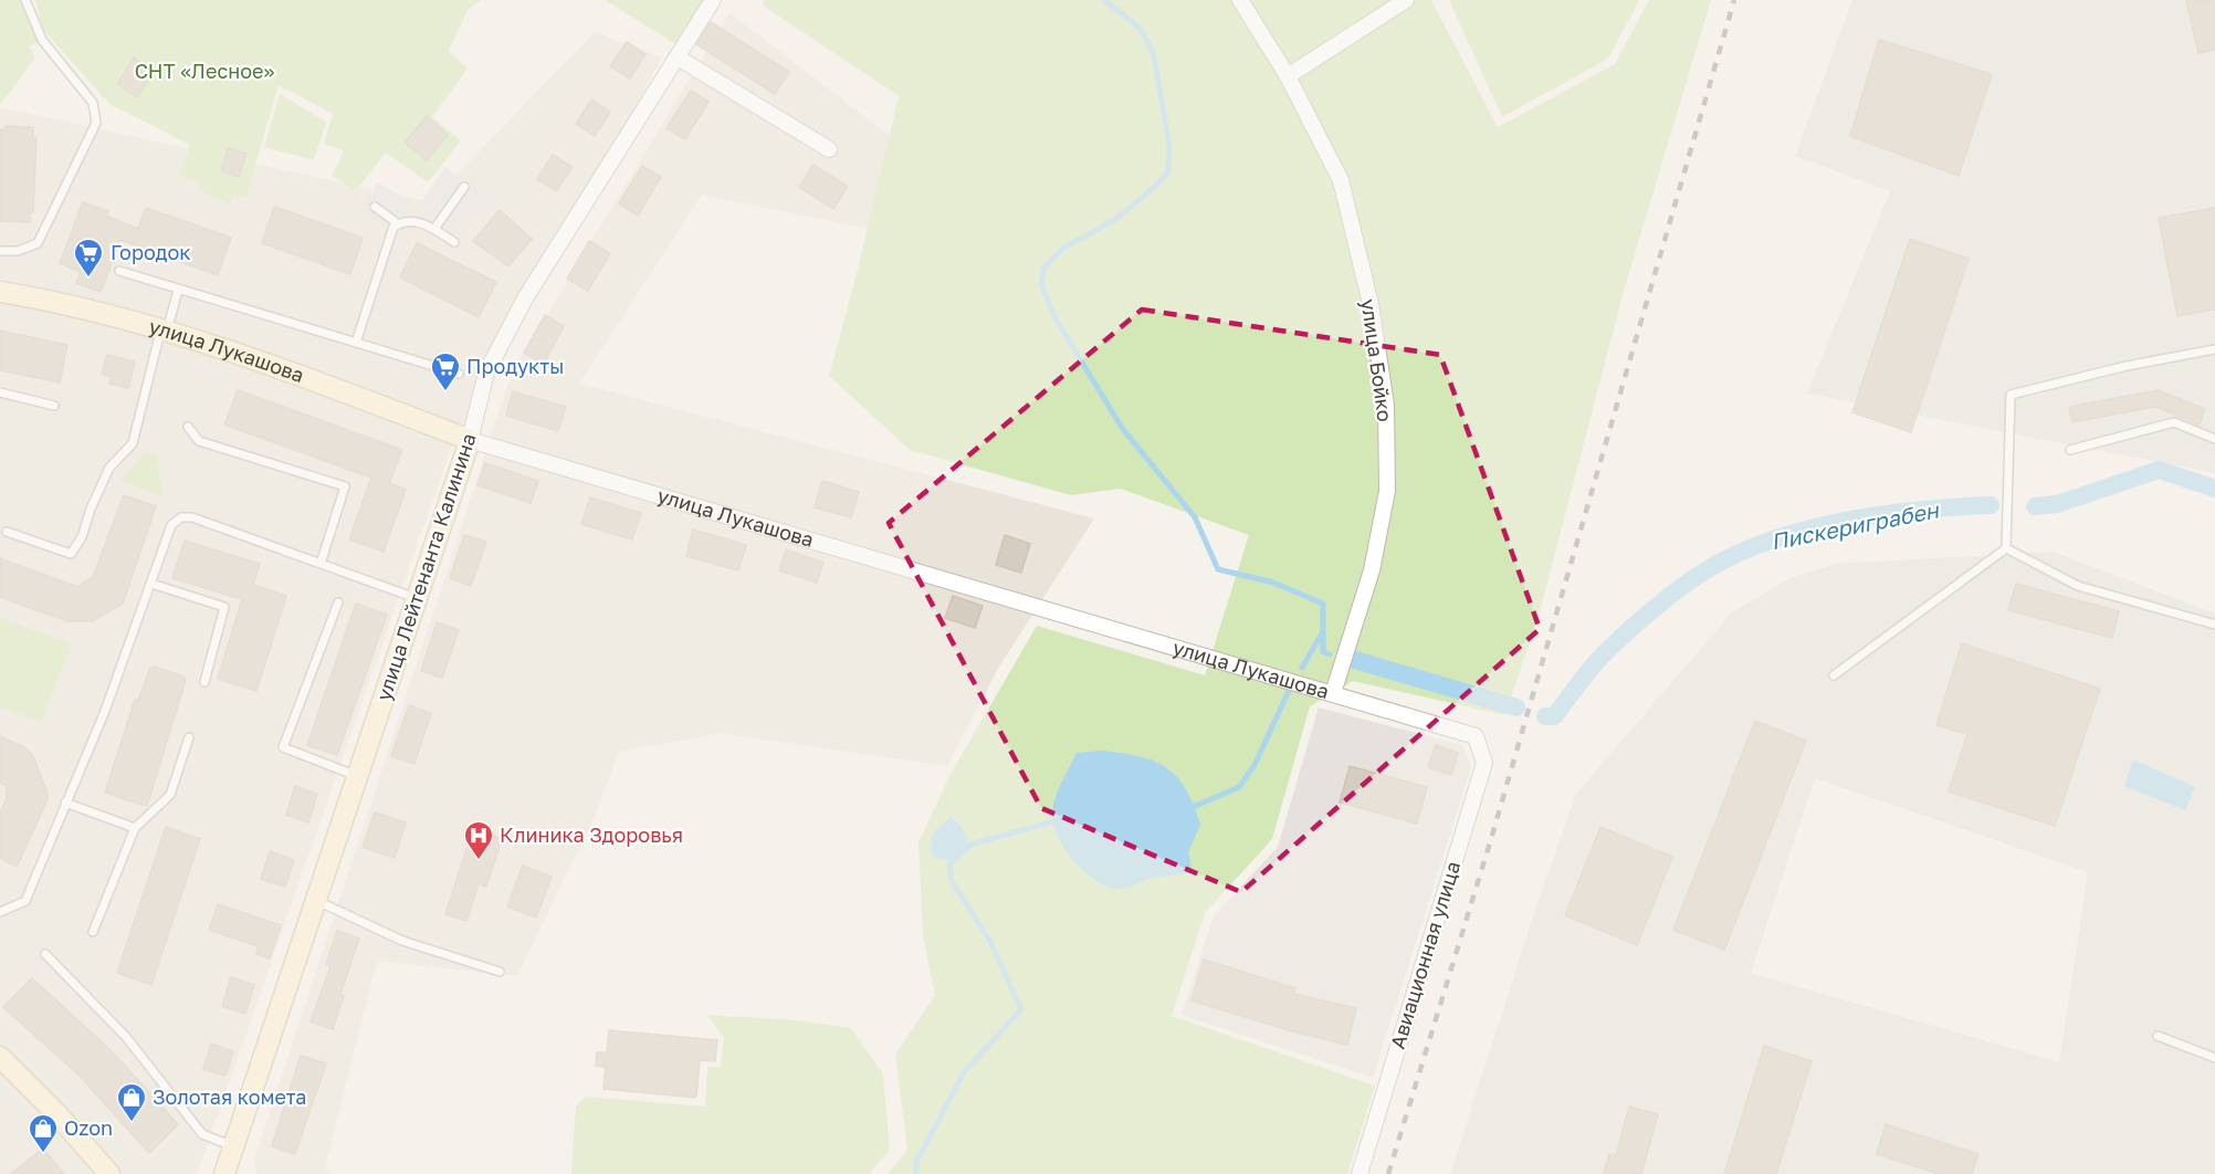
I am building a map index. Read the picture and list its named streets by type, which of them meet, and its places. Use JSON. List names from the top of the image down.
{
  "streets": {
    "main road": ["улица Лукашова", "улица Лейтенанта Калинина"],
    "street": ["улица Бойко", "Авиационная улица"]
  },
  "crossings": [
    ["улица Лукашова", "улица Бойко"],
    ["улица Лукашова", "улица Лейтенанта Калинина"],
    ["улица Лукашова", "Авиационная улица"]
  ],
  "water": ["Пискериграбен"],
  "parks": ["СНТ «Лесное»"],
  "places": {
    "supermarket": ["Городок", "Продукты"],
    "hospital": ["Клиника Здоровья"],
    "shop": ["Золотая комета", "Ozon"]
  }
}
